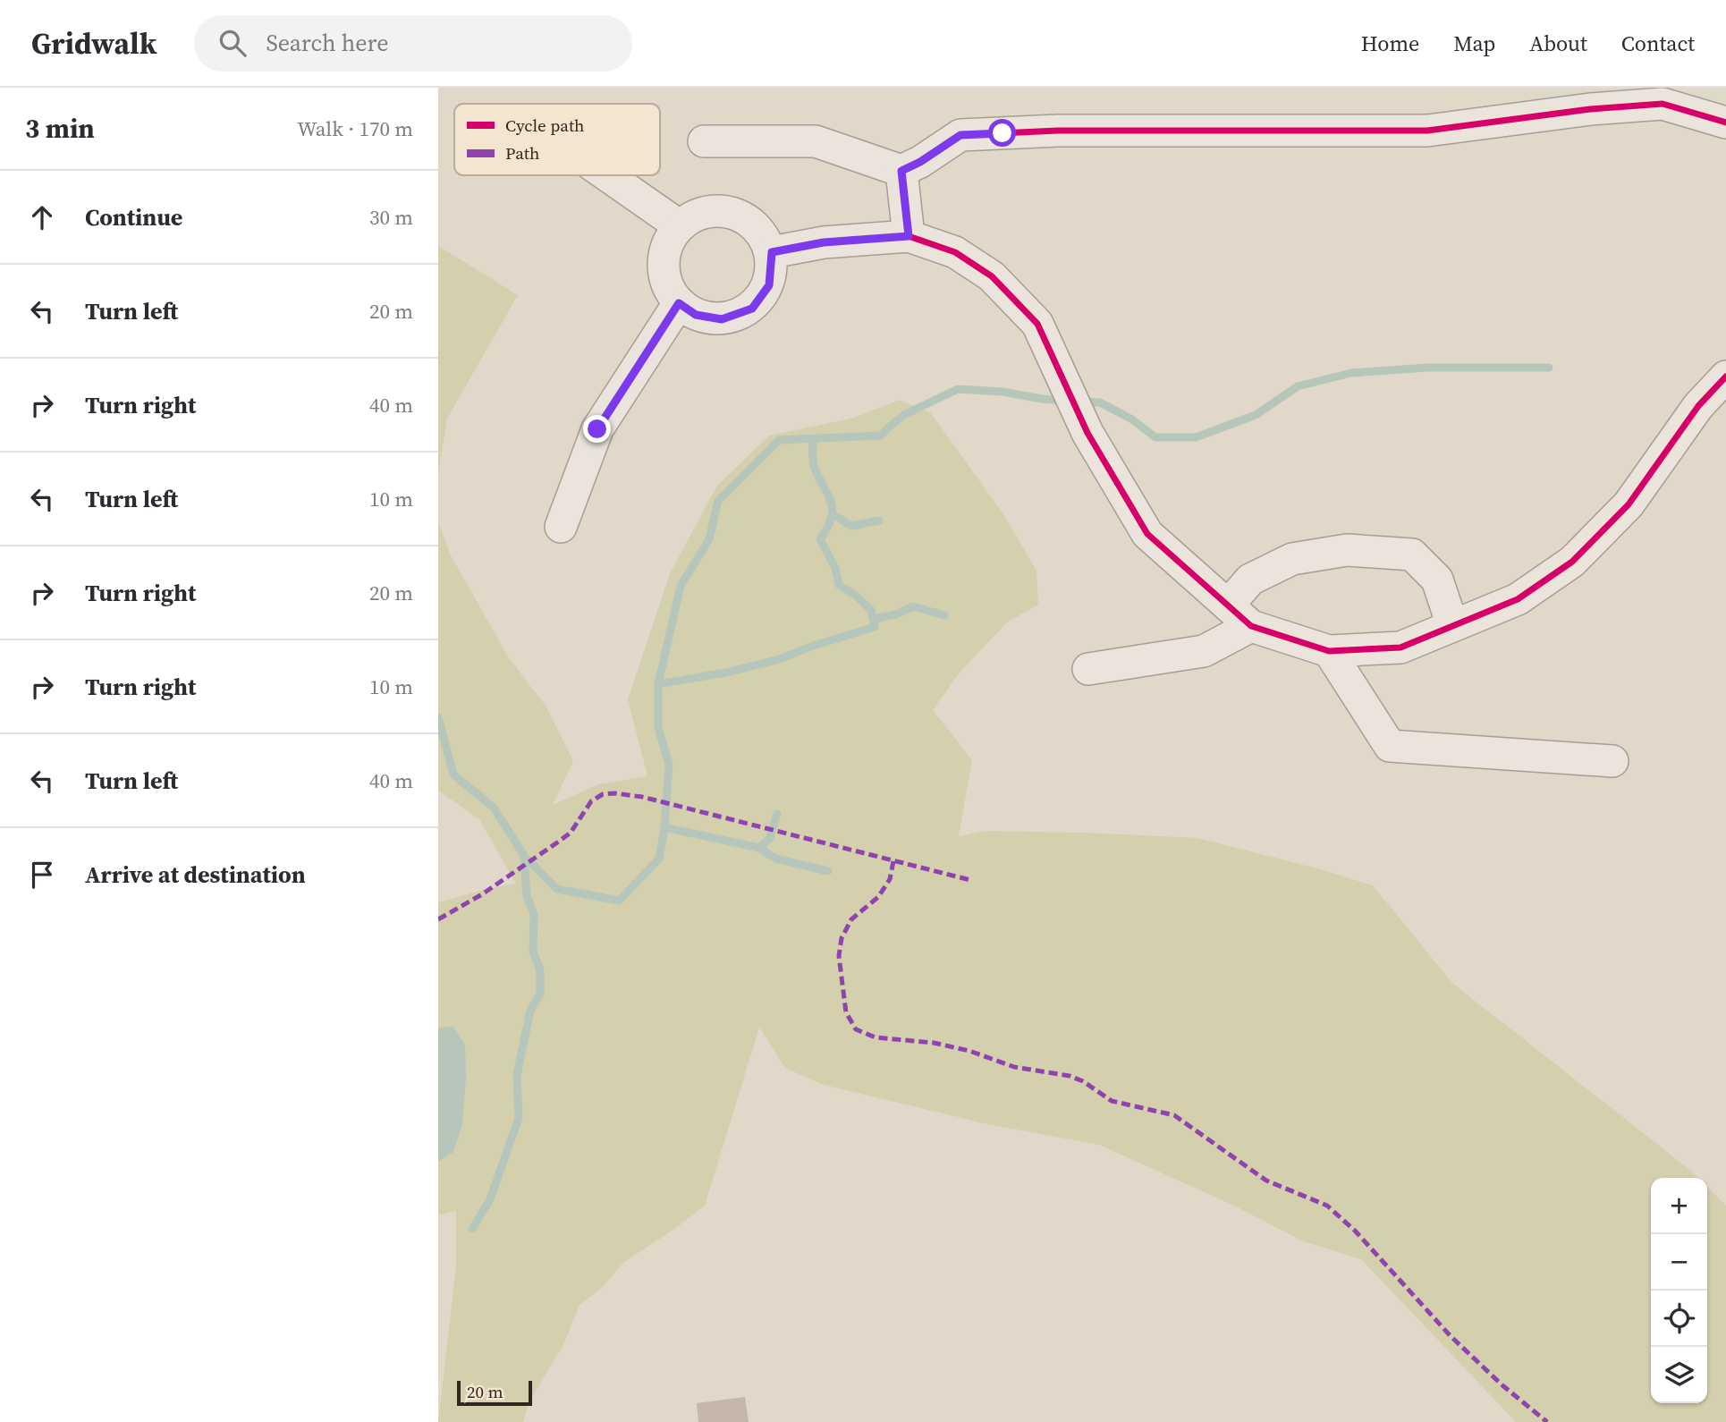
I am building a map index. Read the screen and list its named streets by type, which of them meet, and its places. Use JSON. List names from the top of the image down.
{
  "legend": ["Cycle path", "Path"],
  "scale_bar": "20 m",
  "page": {
    "header": "Gridwalk",
    "search": "Search here",
    "nav": [
      "Home",
      "Map",
      "About",
      "Contact"
    ],
    "heading": ["3 min", "Walk · 170 m"],
    "list": [
      ["Continue", "30 m"],
      ["Turn left", "20 m"],
      ["Turn right", "40 m"],
      ["Turn left", "10 m"],
      ["Turn right", "20 m"],
      ["Turn right", "10 m"],
      ["Turn left", "40 m"],
      "Arrive at destination"
    ],
    "map_buttons": ["+", "−"],
    "scale": "20 m"
  }
}
